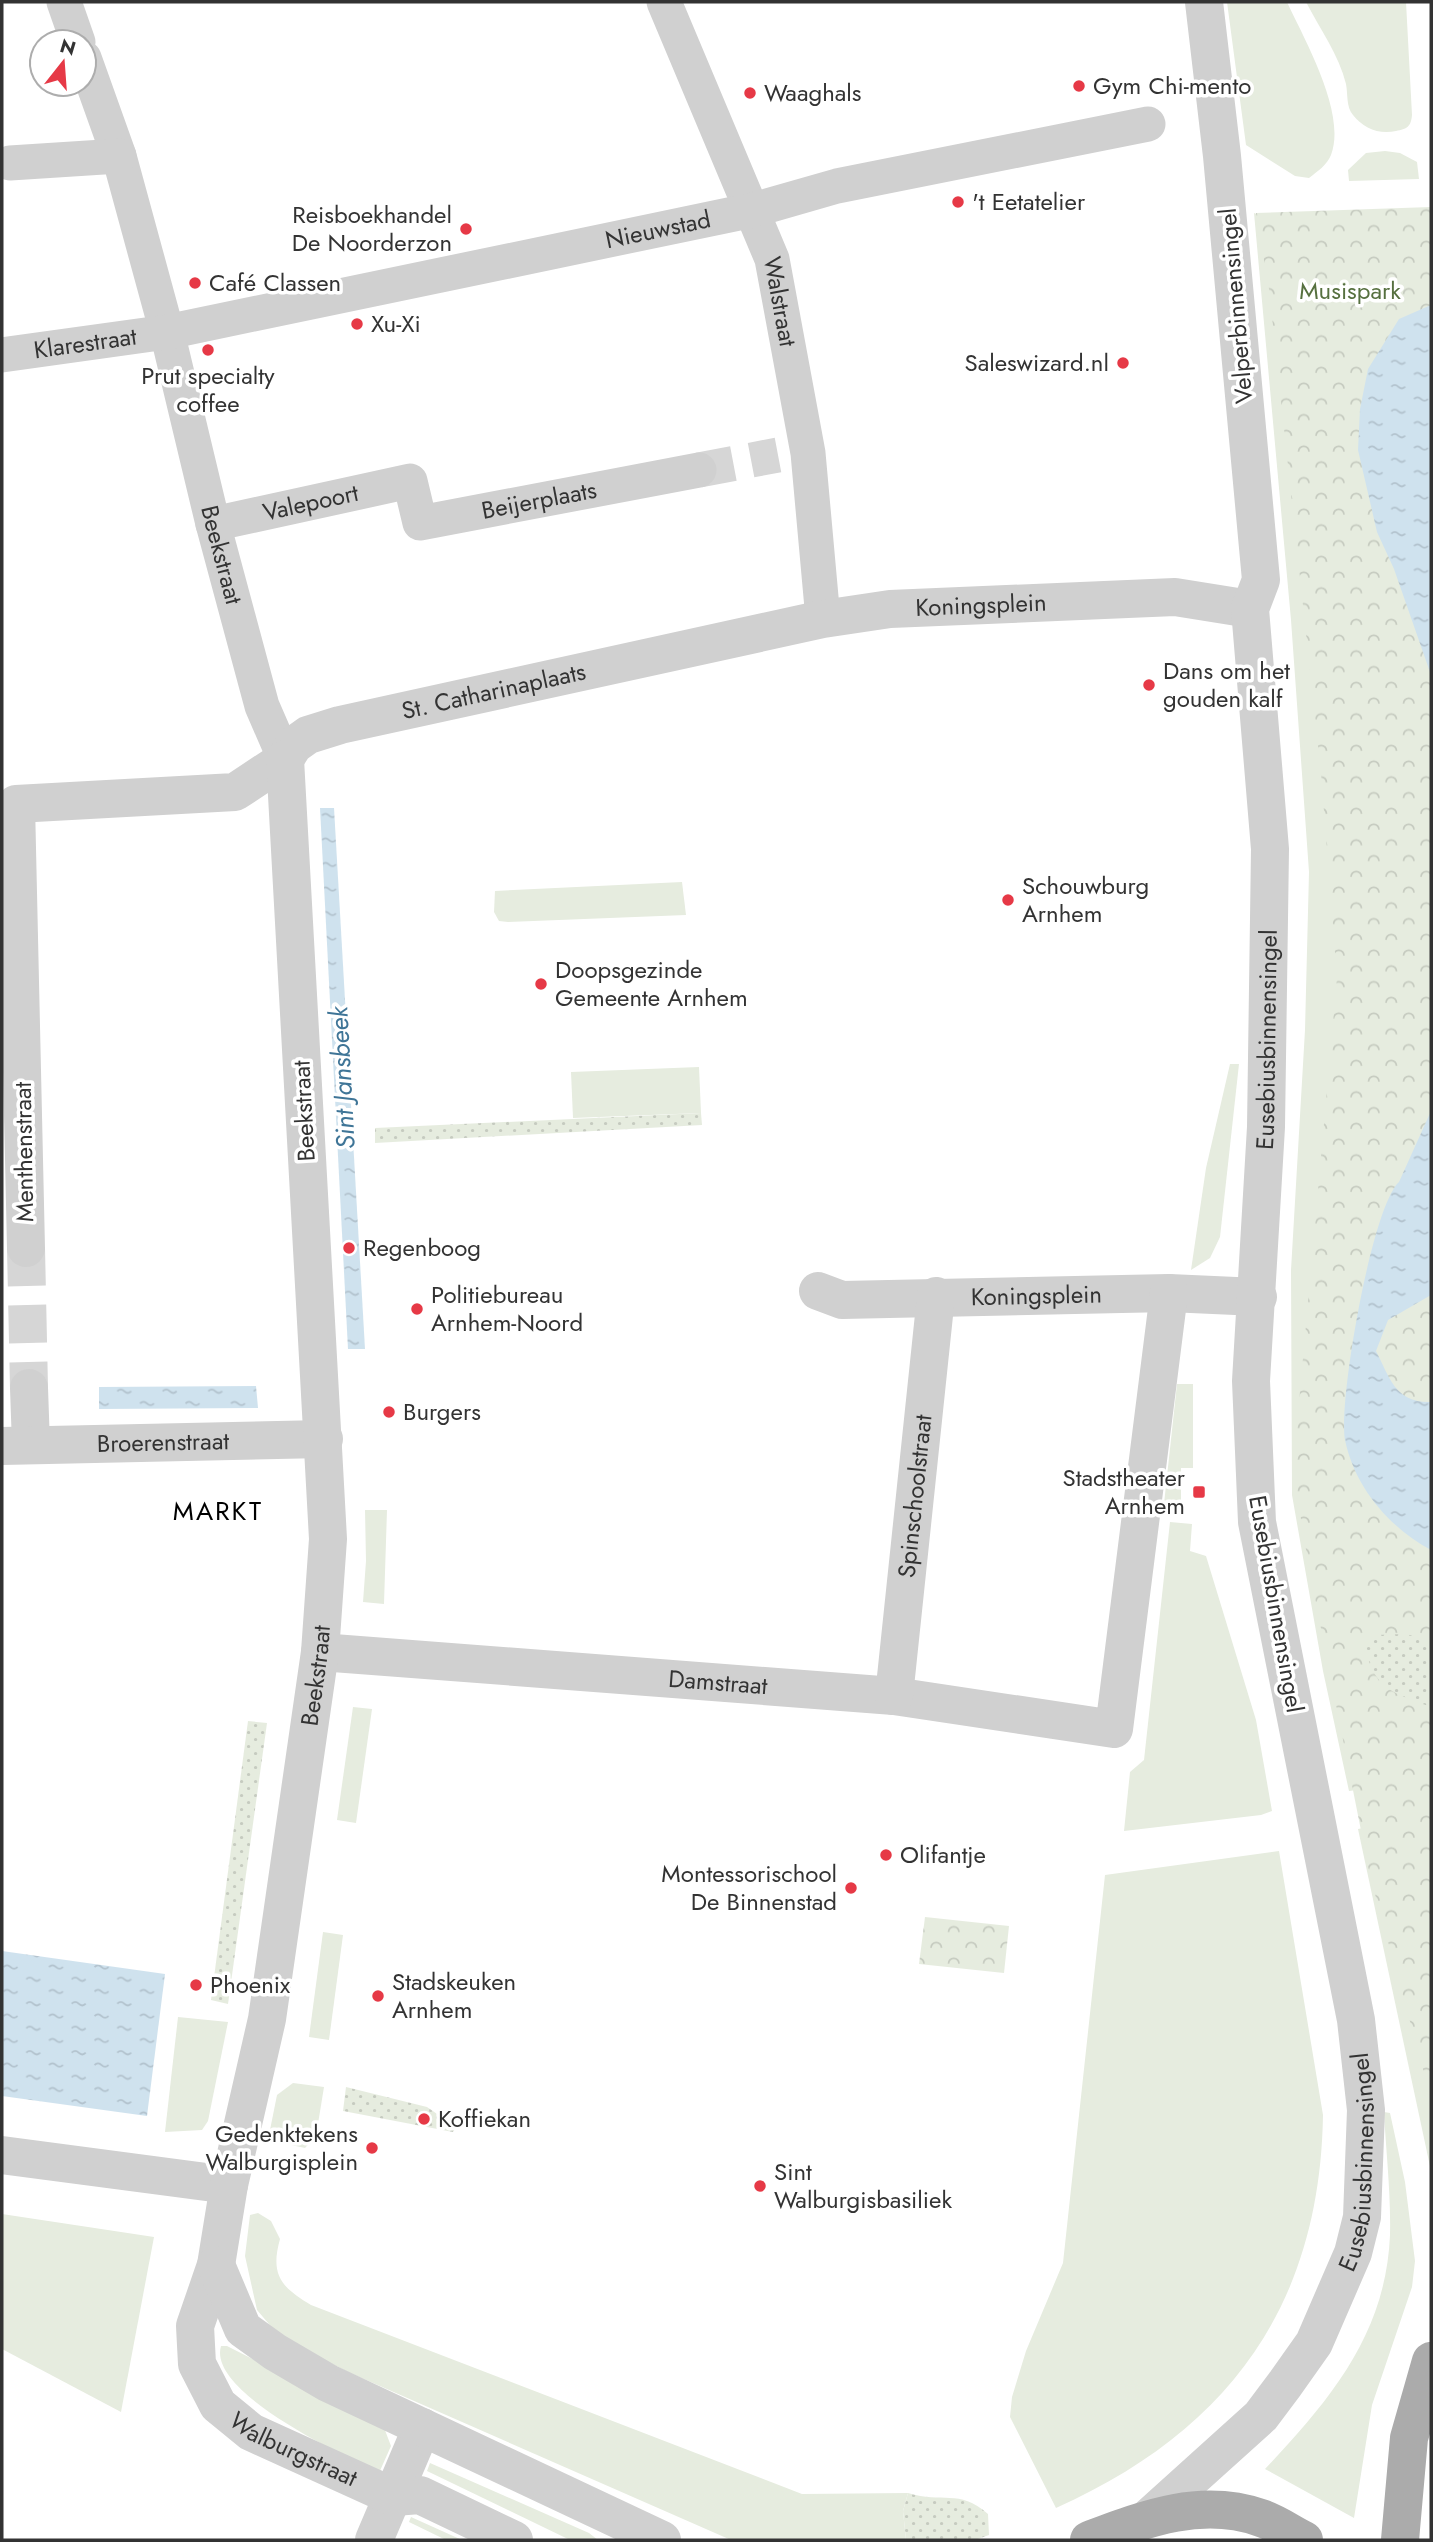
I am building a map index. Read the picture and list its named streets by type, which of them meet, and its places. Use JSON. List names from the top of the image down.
{
  "streets": {
    "street": [
      "Nieuwstad",
      "Walstraat",
      "Velperbinnensingel",
      "Klarestraat",
      "Beijerplaats",
      "Valepoort",
      "Beekstraat",
      "Koningsplein",
      "St. Catharinaplaats",
      "Eusebiusbinnensingel",
      "Menthenstraat",
      "Broerenstraat",
      "Spinschoolstraat",
      "Damstraat",
      "Walburgstraat"
    ]
  },
  "crossings": [
    ["Nieuwstad", "Walstraat"],
    ["Nieuwstad", "Klarestraat"],
    ["Nieuwstad", "Beekstraat"],
    ["Walstraat", "Koningsplein"],
    ["Velperbinnensingel", "Koningsplein"],
    ["Velperbinnensingel", "Eusebiusbinnensingel"],
    ["Klarestraat", "Beekstraat"],
    ["Beijerplaats", "Valepoort"],
    ["Valepoort", "Beekstraat"],
    ["Beekstraat", "St. Catharinaplaats"],
    ["Beekstraat", "Broerenstraat"],
    ["Beekstraat", "Damstraat"],
    ["Beekstraat", "Walburgstraat"],
    ["Koningsplein", "St. Catharinaplaats"],
    ["Koningsplein", "Eusebiusbinnensingel"],
    ["Koningsplein", "Spinschoolstraat"],
    ["Koningsplein", "Damstraat"],
    ["St. Catharinaplaats", "Menthenstraat"],
    ["Spinschoolstraat", "Damstraat"]
  ],
  "districts": ["MARKT"],
  "water": ["Sint Jansbeek"],
  "parks": ["Musispark"],
  "places": {
    "other": [
      "Gym Chi-mento",
      "Waaghals",
      "'t Eetatelier",
      "Reisboekhandel De Noorderzon",
      "Café Classen",
      "Xu-Xi",
      "Prut specialty coffee",
      "Saleswizard.nl",
      "Dans om het gouden kalf",
      "Schouwburg Arnhem",
      "Doopsgezinde Gemeente Arnhem",
      "Regenboog",
      "Politiebureau Arnhem-Noord",
      "Burgers",
      "Olifantje",
      "Montessorischool De Binnenstad",
      "Phoenix",
      "Stadskeuken Arnhem",
      "Koffiekan",
      "Gedenktekens Walburgisplein",
      "Sint Walburgisbasiliek"
    ],
    "transit": ["Stadstheater Arnhem"]
  },
  "north": "top"
}
